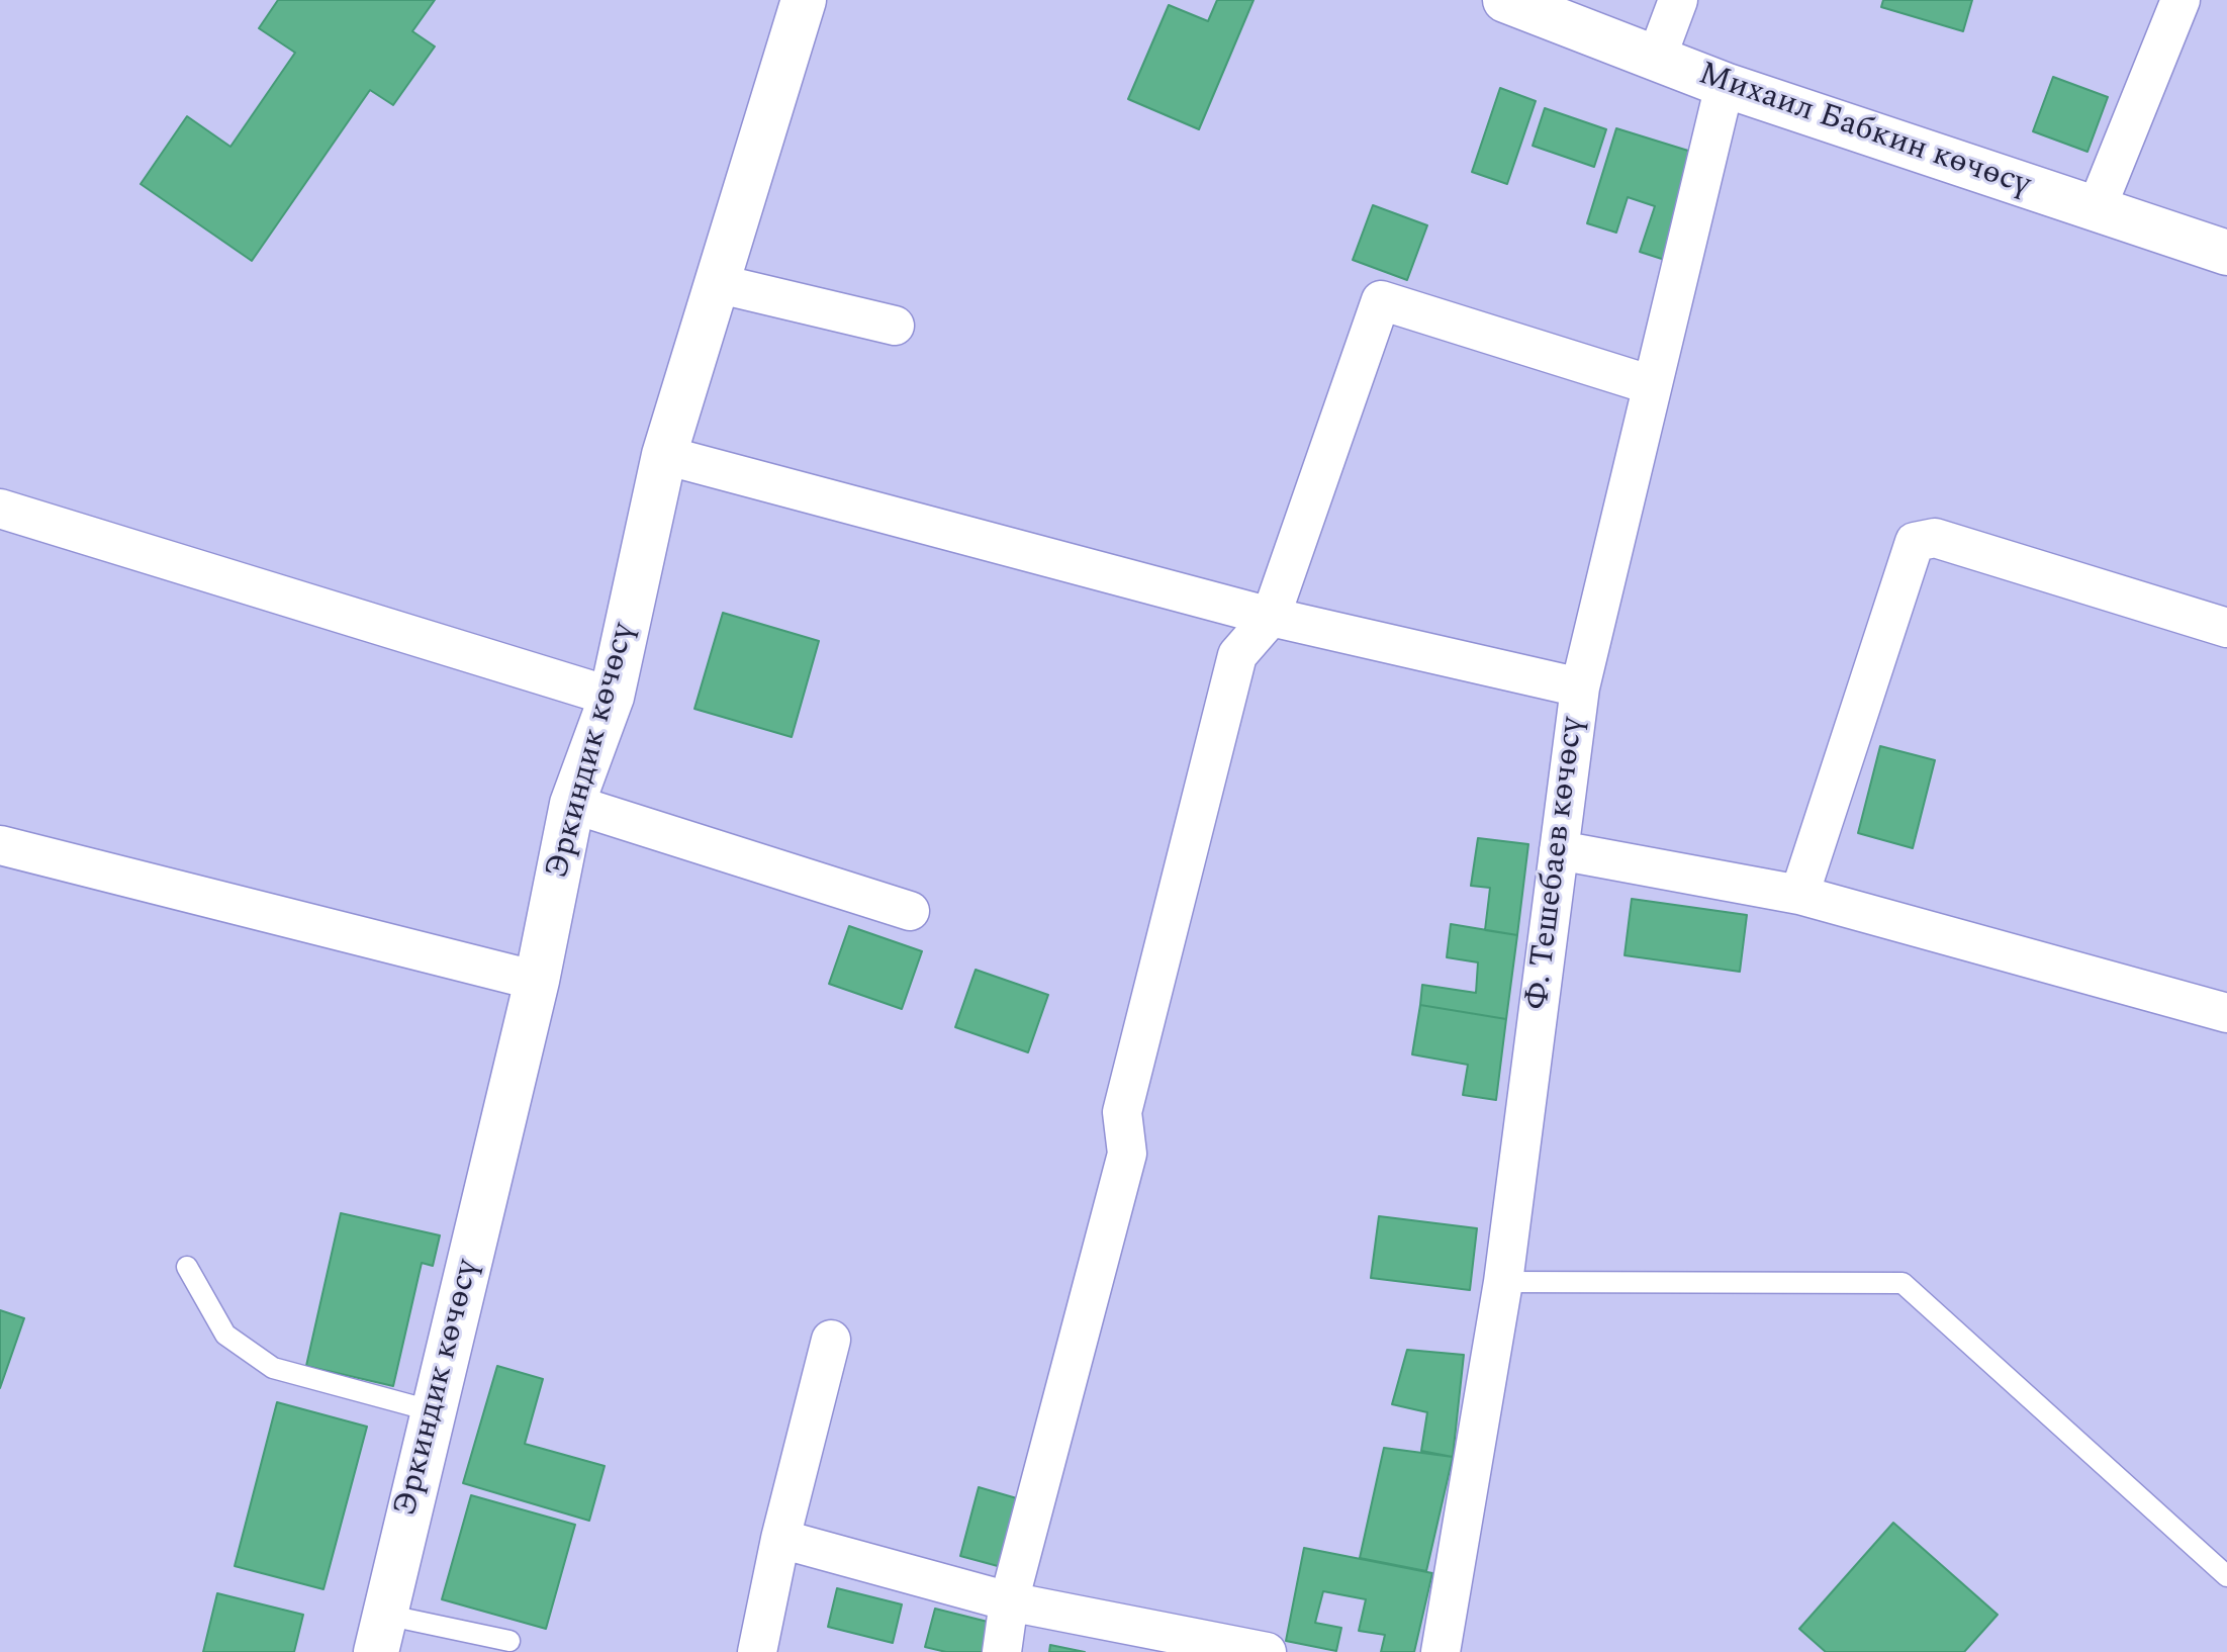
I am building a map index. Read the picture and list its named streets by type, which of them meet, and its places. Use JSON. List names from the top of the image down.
{
  "streets": {
    "main road": ["Михаил Бабкин көчөсү", "Эркиндик көчөсү"],
    "street": ["Ф. Тешебаев көчөсү"]
  },
  "crossings": [
    ["Михаил Бабкин көчөсү", "Ф. Тешебаев көчөсү"]
  ]
}
